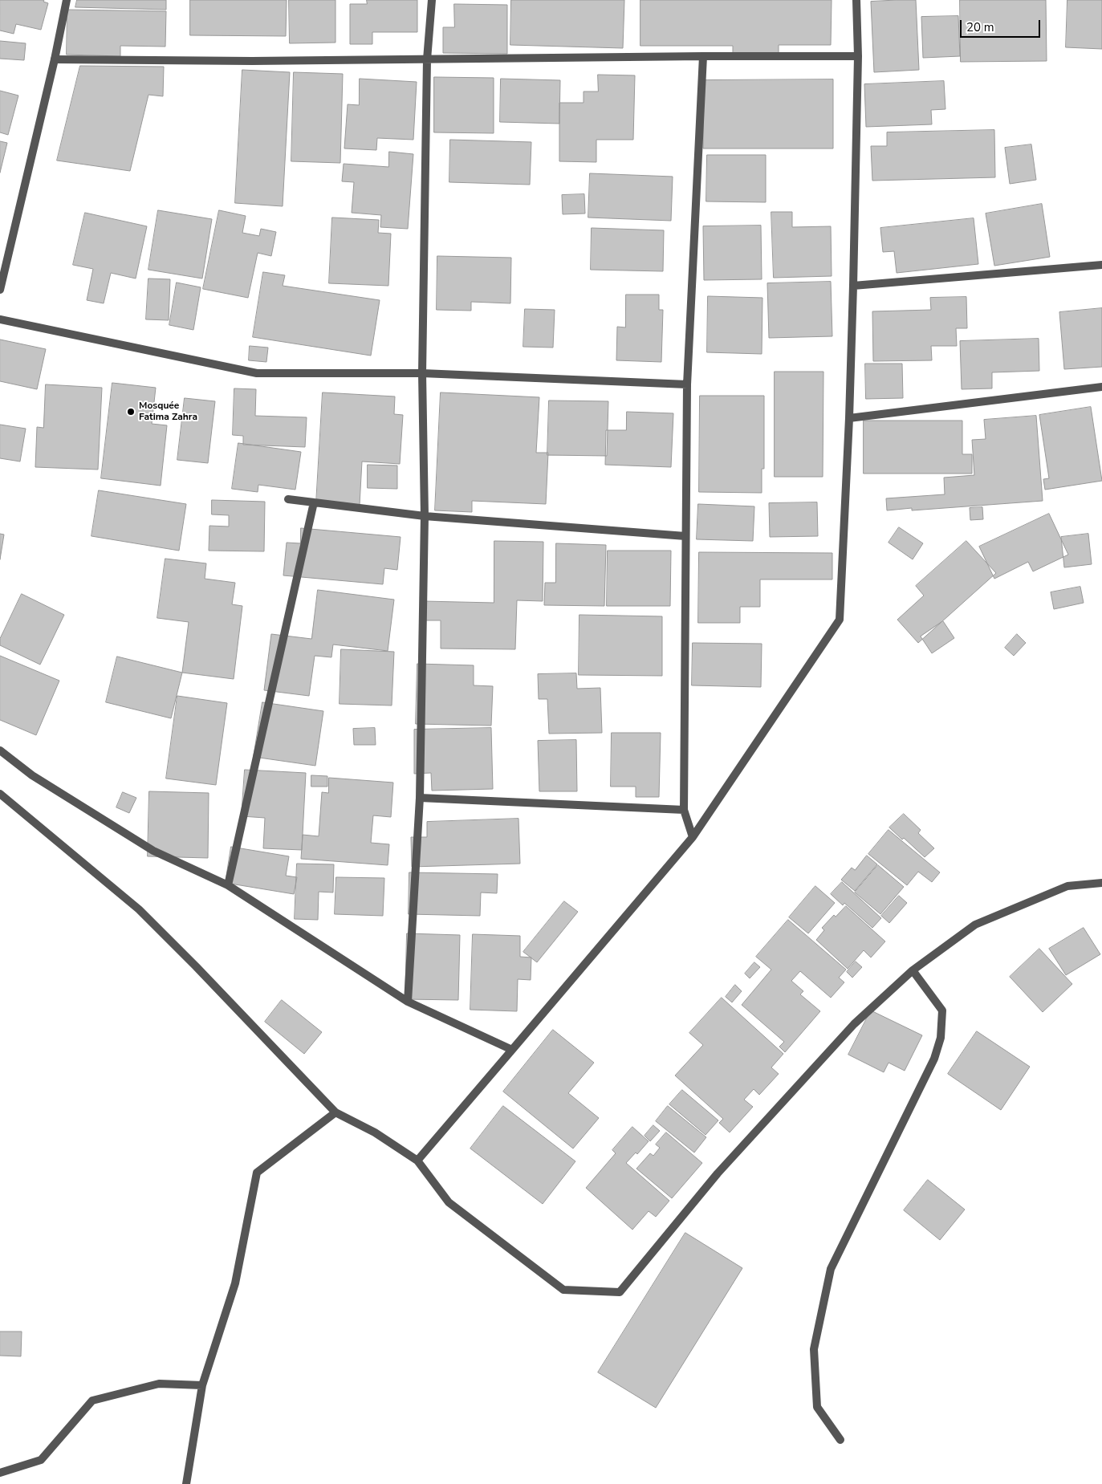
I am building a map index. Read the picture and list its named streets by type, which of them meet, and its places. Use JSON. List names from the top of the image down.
{
  "places": ["Mosquée Fatima Zahra"],
  "scale_bar": "20 m"
}
